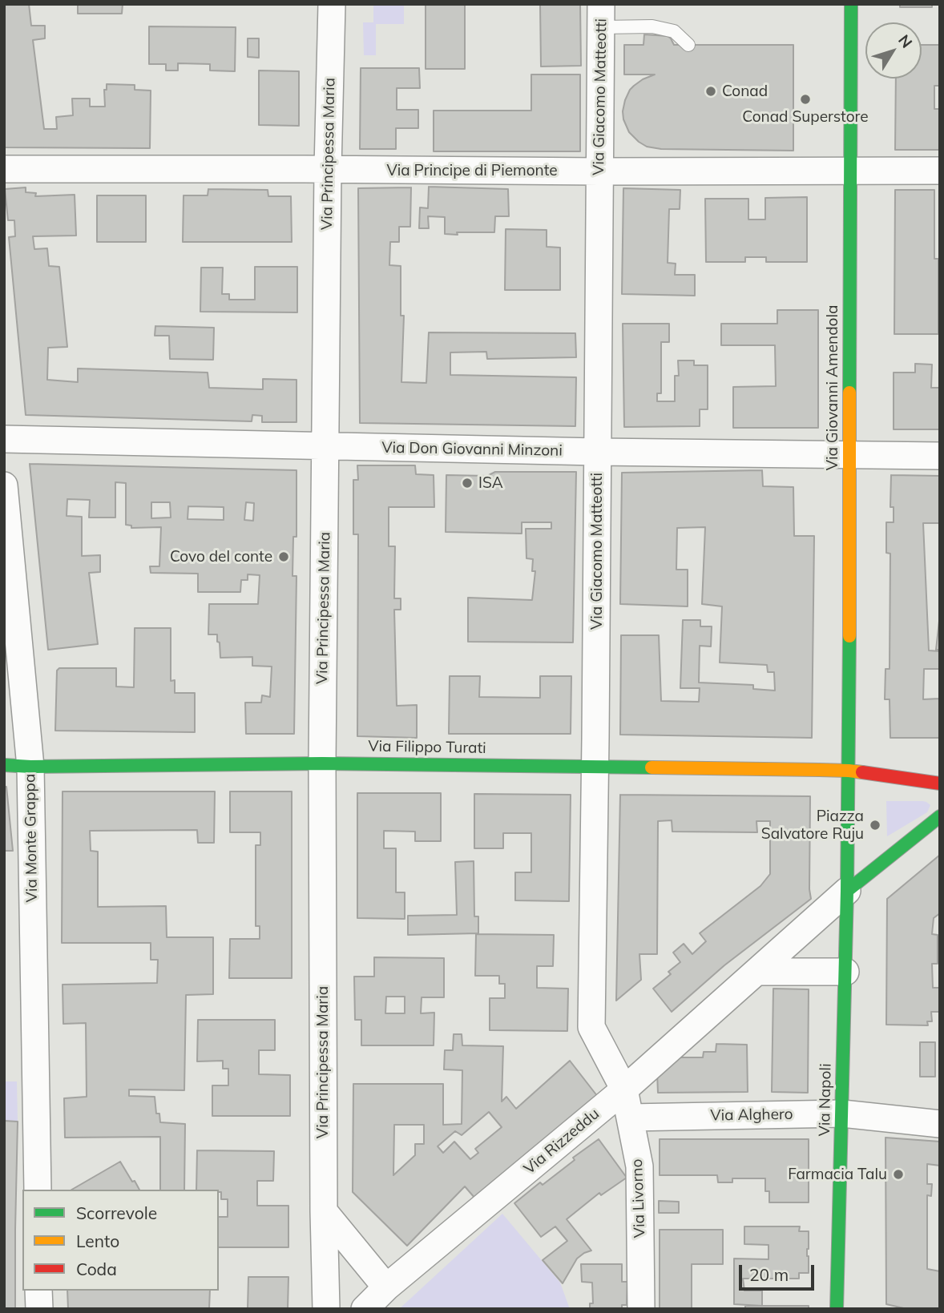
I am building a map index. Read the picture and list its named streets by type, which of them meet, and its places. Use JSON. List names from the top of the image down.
{
  "streets": {
    "main road": ["Via Giovanni Amendola", "Via Filippo Turati", "Via Napoli"],
    "street": [
      "Via Giacomo Matteotti",
      "Via Principessa Maria",
      "Via Principe di Piemonte",
      "Via Don Giovanni Minzoni",
      "Via Monte Grappa",
      "Via Alghero",
      "Via Rizzeddu",
      "Via Livorno"
    ]
  },
  "crossings": [
    ["Via Giacomo Matteotti", "Via Principe di Piemonte"],
    ["Via Giacomo Matteotti", "Via Don Giovanni Minzoni"],
    ["Via Giacomo Matteotti", "Via Filippo Turati"],
    ["Via Giacomo Matteotti", "Via Rizzeddu"],
    ["Via Giacomo Matteotti", "Via Livorno"],
    ["Via Principessa Maria", "Via Principe di Piemonte"],
    ["Via Principessa Maria", "Via Don Giovanni Minzoni"],
    ["Via Principessa Maria", "Via Filippo Turati"],
    ["Via Principe di Piemonte", "Via Giovanni Amendola"],
    ["Via Giovanni Amendola", "Via Don Giovanni Minzoni"],
    ["Via Giovanni Amendola", "Via Filippo Turati"],
    ["Via Filippo Turati", "Via Monte Grappa"],
    ["Via Napoli", "Via Alghero"],
    ["Via Napoli", "Via Rizzeddu"],
    ["Via Alghero", "Via Livorno"],
    ["Via Rizzeddu", "Via Livorno"]
  ],
  "places": [
    "Conad",
    "Conad Superstore",
    "ISA",
    "Covo del conte",
    "Piazza Salvatore Ruju",
    "Farmacia Talu"
  ],
  "legend": ["Scorrevole", "Lento", "Coda"],
  "scale_bar": "20 m",
  "north": "top right"
}
